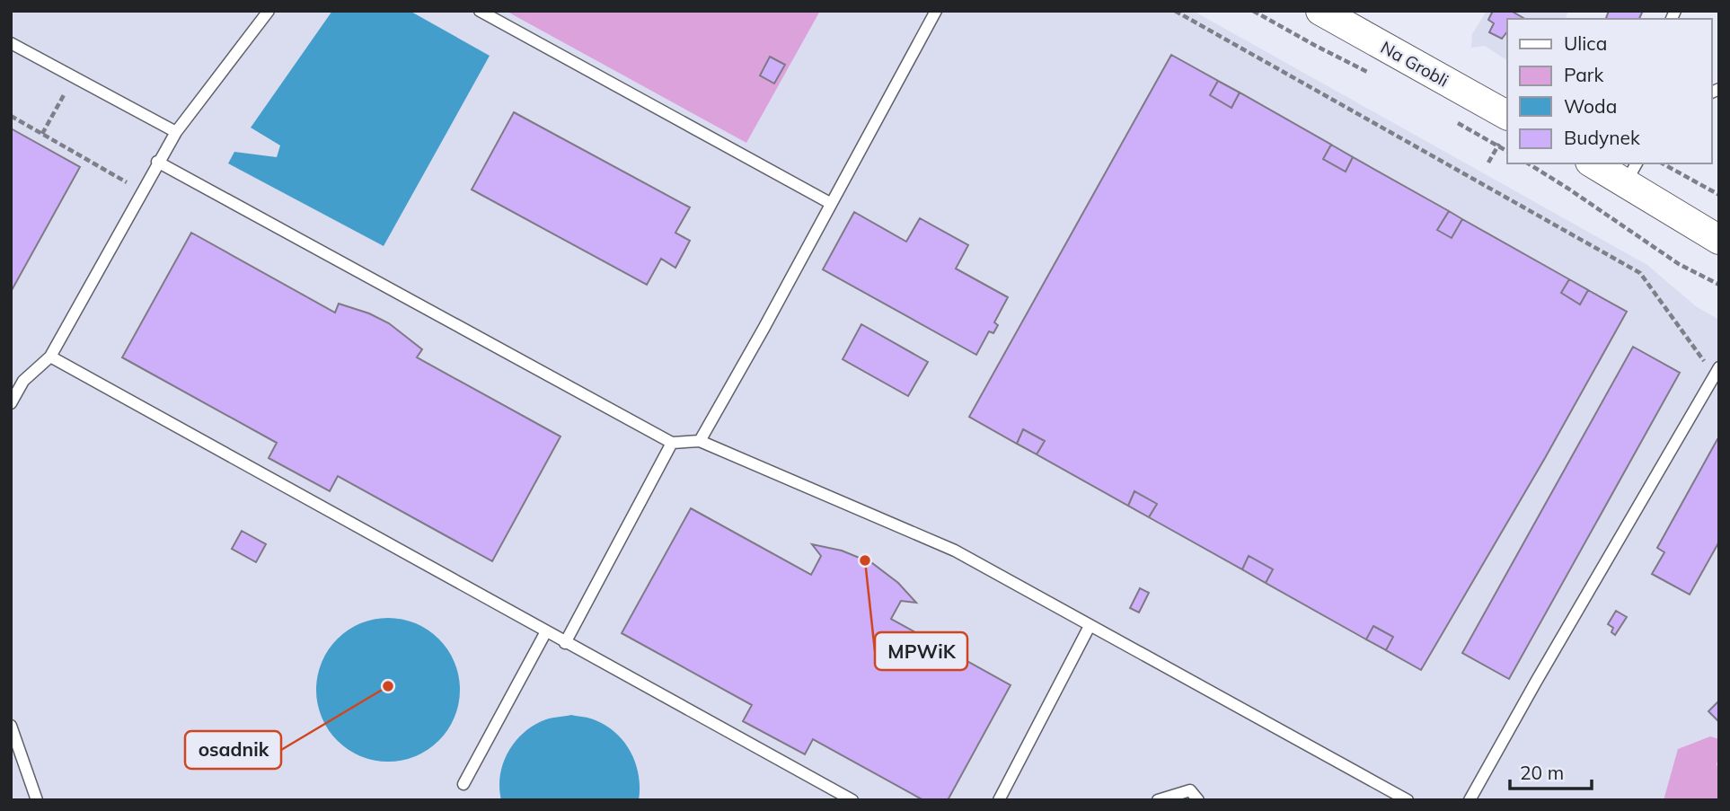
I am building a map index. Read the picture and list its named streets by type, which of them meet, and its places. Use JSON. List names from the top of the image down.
{
  "streets": {
    "street": ["Na Grobli"]
  },
  "places": ["MPWiK", "osadnik"],
  "legend": [
    "Ulica",
    "Park",
    "Woda",
    "Budynek"
  ],
  "scale_bar": "20 m"
}
